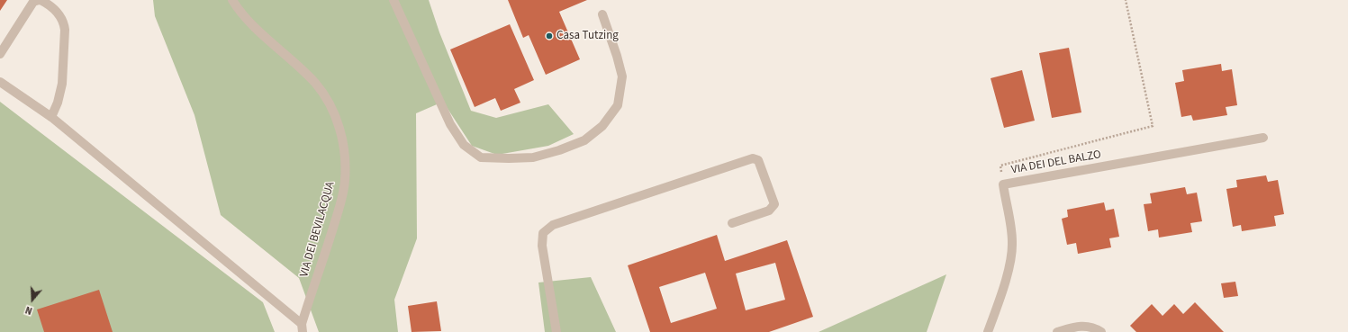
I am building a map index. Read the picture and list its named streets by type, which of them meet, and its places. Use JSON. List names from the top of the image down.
{
  "streets": {
    "street": ["VIA DEI DEL BALZO", "VIA DEI BEVILACQUA"]
  },
  "places": ["Casa Tutzing"],
  "north": "bottom"
}
